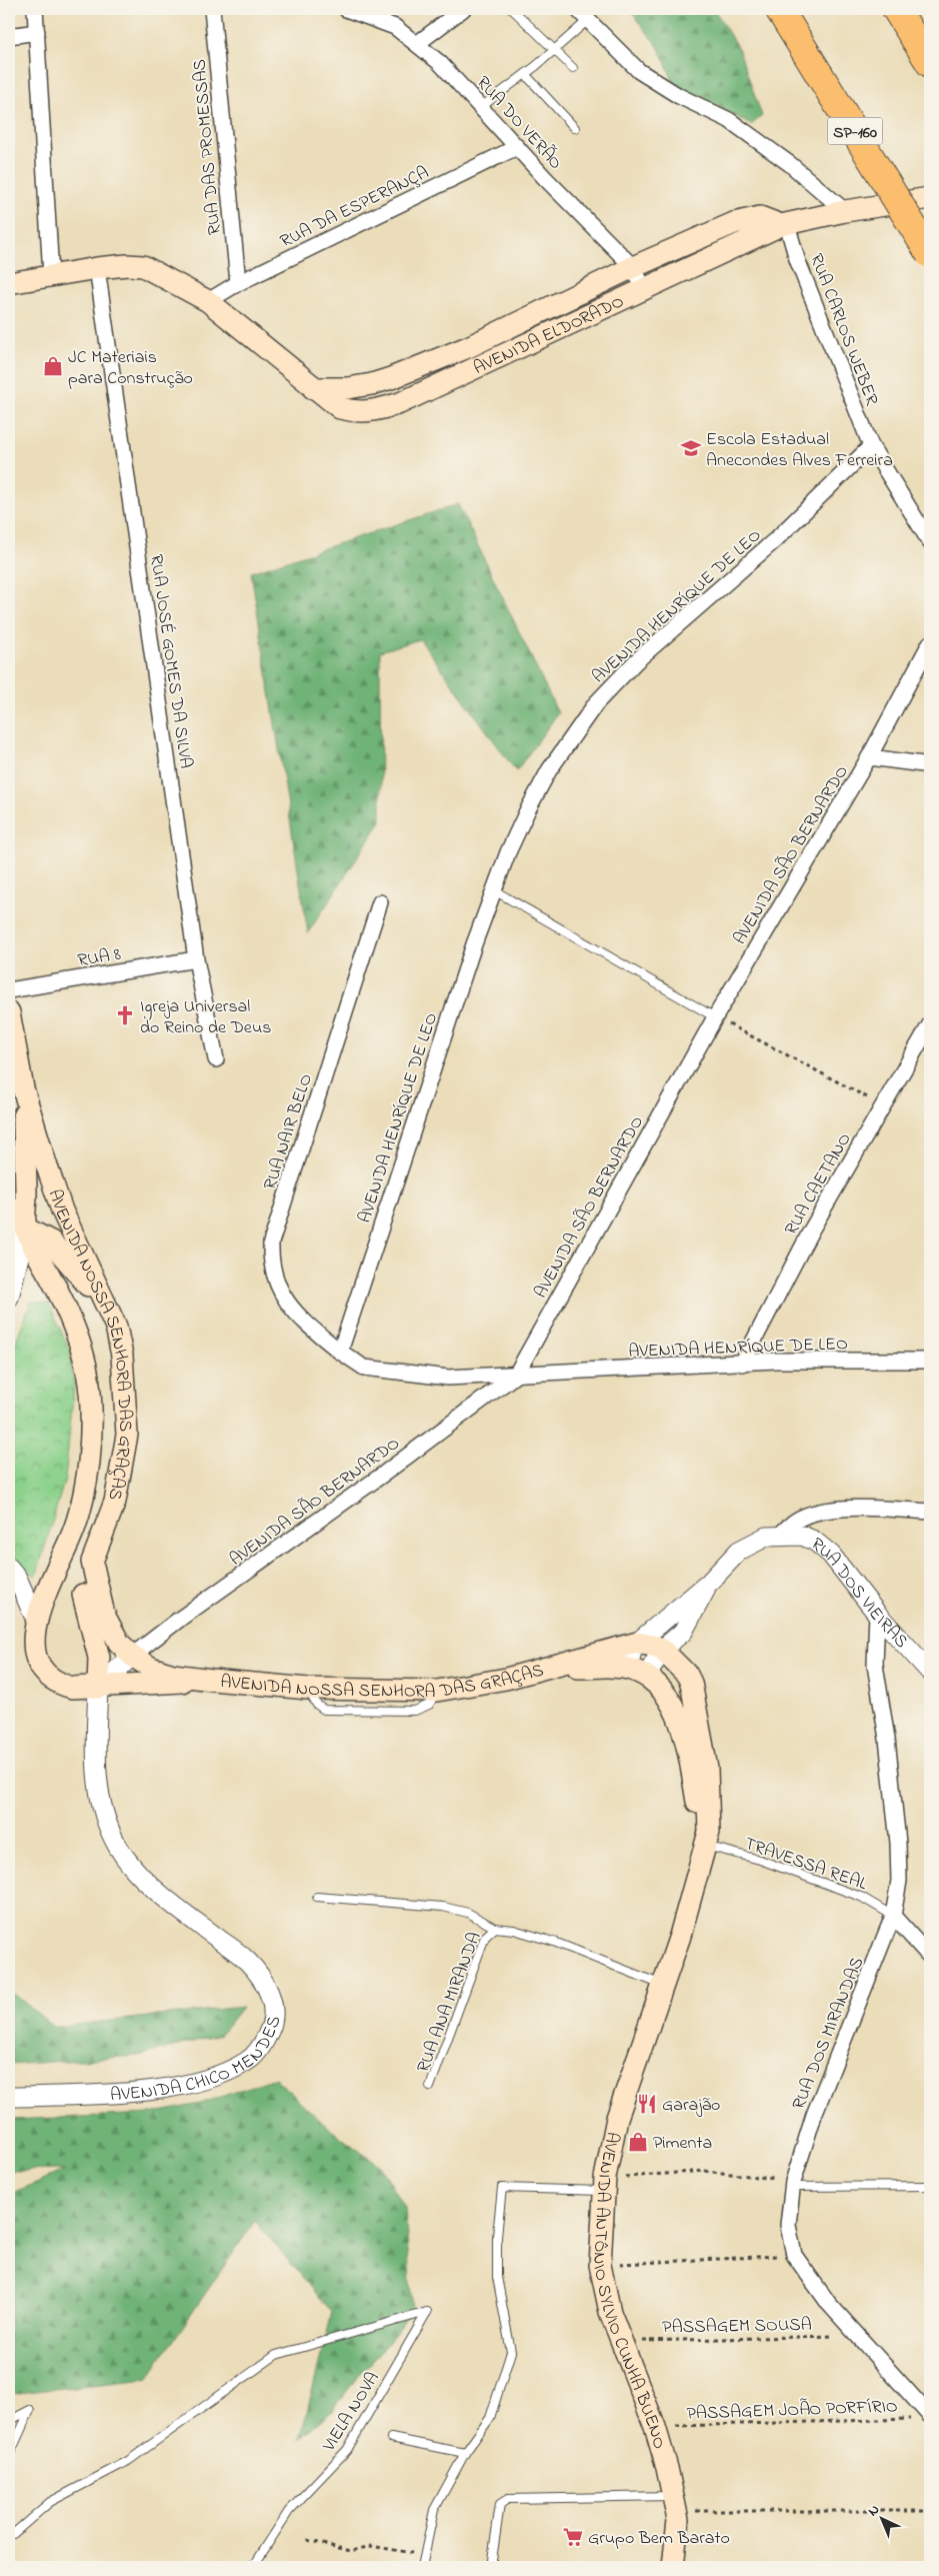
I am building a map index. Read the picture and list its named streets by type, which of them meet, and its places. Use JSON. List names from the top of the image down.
{
  "streets": {
    "highway": ["SP-160"],
    "main road": ["AVENIDA ELDORADO", "AVENIDA NOSSA SENHORA DAS GRAÇAS", "AVENIDA ANTÔNIO SYLVIO CUNHA BUENO"],
    "street": [
      "RUA DO VERÃO",
      "RUA DAS PROMESSAS",
      "RUA DA ESPERANÇA",
      "RUA CARLOS WEBER",
      "AVENIDA HENRÍQUE DE LEO",
      "RUA JOSÉ GOMES DA SILVA",
      "AVENIDA SÃO BERNARDO",
      "RUA 8",
      "RUA NAIR BELO",
      "RUA CAETANO",
      "RUA DOS VIEIRAS",
      "RUA DOS MIRANDAS",
      "AVENIDA CHICO MENDES"
    ],
    "lane": ["TRAVESSA REAL", "RUA ANA MIRANDA", "VIELA NOVA"],
    "path": ["PASSAGEM SOUSA", "PASSAGEM JOÃO PORFÍRIO"]
  },
  "crossings": [
    ["RUA DO VERÃO", "RUA DA ESPERANÇA"],
    ["RUA DO VERÃO", "AVENIDA ELDORADO"],
    ["RUA DAS PROMESSAS", "RUA DA ESPERANÇA"],
    ["RUA DA ESPERANÇA", "AVENIDA ELDORADO"],
    ["RUA CARLOS WEBER", "AVENIDA ELDORADO"],
    ["RUA CARLOS WEBER", "AVENIDA HENRÍQUE DE LEO"],
    ["AVENIDA ELDORADO", "RUA JOSÉ GOMES DA SILVA"],
    ["AVENIDA HENRÍQUE DE LEO", "AVENIDA SÃO BERNARDO"],
    ["AVENIDA HENRÍQUE DE LEO", "RUA NAIR BELO"],
    ["AVENIDA HENRÍQUE DE LEO", "RUA CAETANO"],
    ["RUA JOSÉ GOMES DA SILVA", "RUA 8"],
    ["AVENIDA SÃO BERNARDO", "AVENIDA NOSSA SENHORA DAS GRAÇAS"],
    ["AVENIDA NOSSA SENHORA DAS GRAÇAS", "RUA DOS VIEIRAS"],
    ["AVENIDA NOSSA SENHORA DAS GRAÇAS", "AVENIDA CHICO MENDES"],
    ["AVENIDA NOSSA SENHORA DAS GRAÇAS", "AVENIDA ANTÔNIO SYLVIO CUNHA BUENO"],
    ["RUA DOS VIEIRAS", "RUA DOS MIRANDAS"],
    ["TRAVESSA REAL", "RUA DOS MIRANDAS"],
    ["TRAVESSA REAL", "AVENIDA ANTÔNIO SYLVIO CUNHA BUENO"],
    ["RUA ANA MIRANDA", "AVENIDA ANTÔNIO SYLVIO CUNHA BUENO"],
    ["RUA DOS MIRANDAS", "PASSAGEM SOUSA"],
    ["RUA DOS MIRANDAS", "PASSAGEM JOÃO PORFÍRIO"],
    ["AVENIDA ANTÔNIO SYLVIO CUNHA BUENO", "PASSAGEM SOUSA"],
    ["AVENIDA ANTÔNIO SYLVIO CUNHA BUENO", "PASSAGEM JOÃO PORFÍRIO"]
  ],
  "places": {
    "shop": ["JC Materiais para Construção", "Pimenta"],
    "school or university": ["Escola Estadual Anecondes Alves Ferreira"],
    "church": ["Igreja Universal do Reino de Deus"],
    "restaurant": ["Garajão"],
    "supermarket": ["Grupo Bem Barato"]
  },
  "north": "top left"
}
